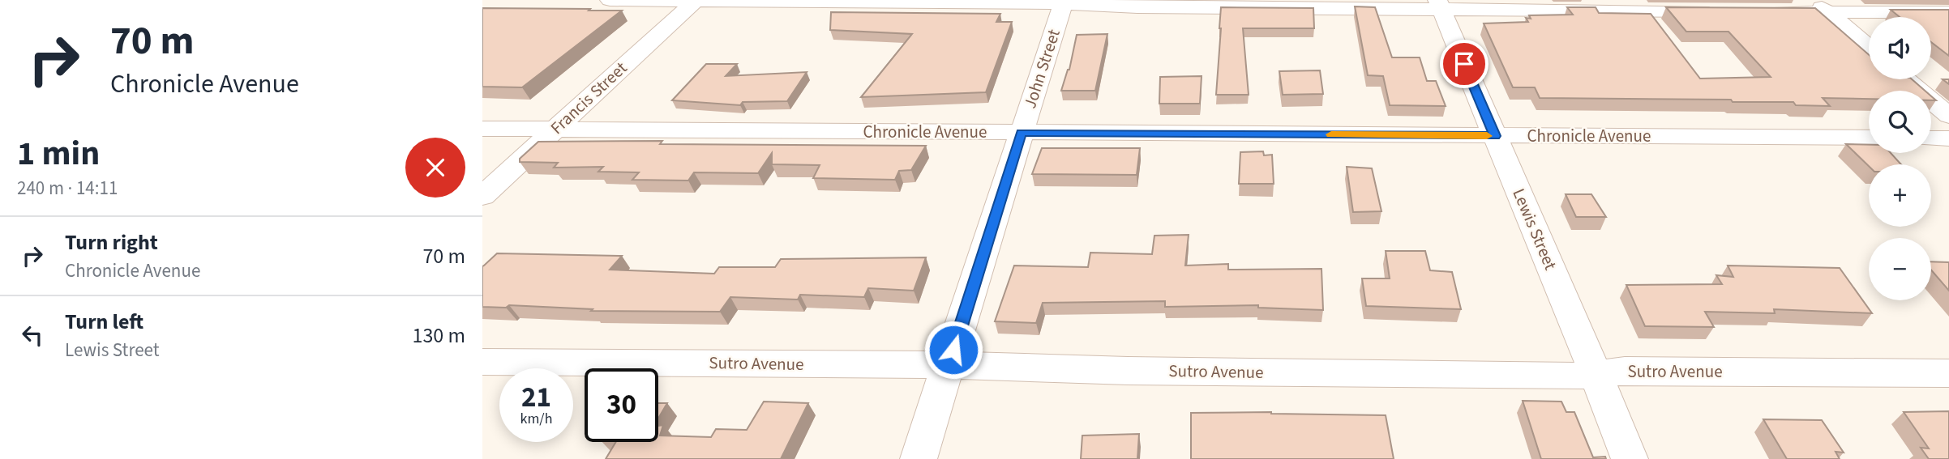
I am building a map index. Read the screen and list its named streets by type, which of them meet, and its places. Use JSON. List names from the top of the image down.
{
  "streets": {
    "street": [
      "John Street",
      "Francis Street",
      "Chronicle Avenue",
      "Lewis Street",
      "Sutro Avenue"
    ]
  },
  "crossings": [
    ["John Street", "Chronicle Avenue"],
    ["John Street", "Sutro Avenue"],
    ["Francis Street", "Chronicle Avenue"],
    ["Chronicle Avenue", "Lewis Street"],
    ["Lewis Street", "Sutro Avenue"]
  ],
  "page": {
    "turn": ["70 m", "Chronicle Avenue"],
    "map_buttons": ["+", "−"],
    "heading": ["1 min", "240 m · 14:11"],
    "list": [
      {
        "name": "Turn right",
        "note": "Chronicle Avenue",
        "value": "70 m"
      },
      {
        "name": "Turn left",
        "note": "Lewis Street",
        "value": "130 m"
      }
    ],
    "speed": "21 km/h",
    "limit": "30"
  }
}
